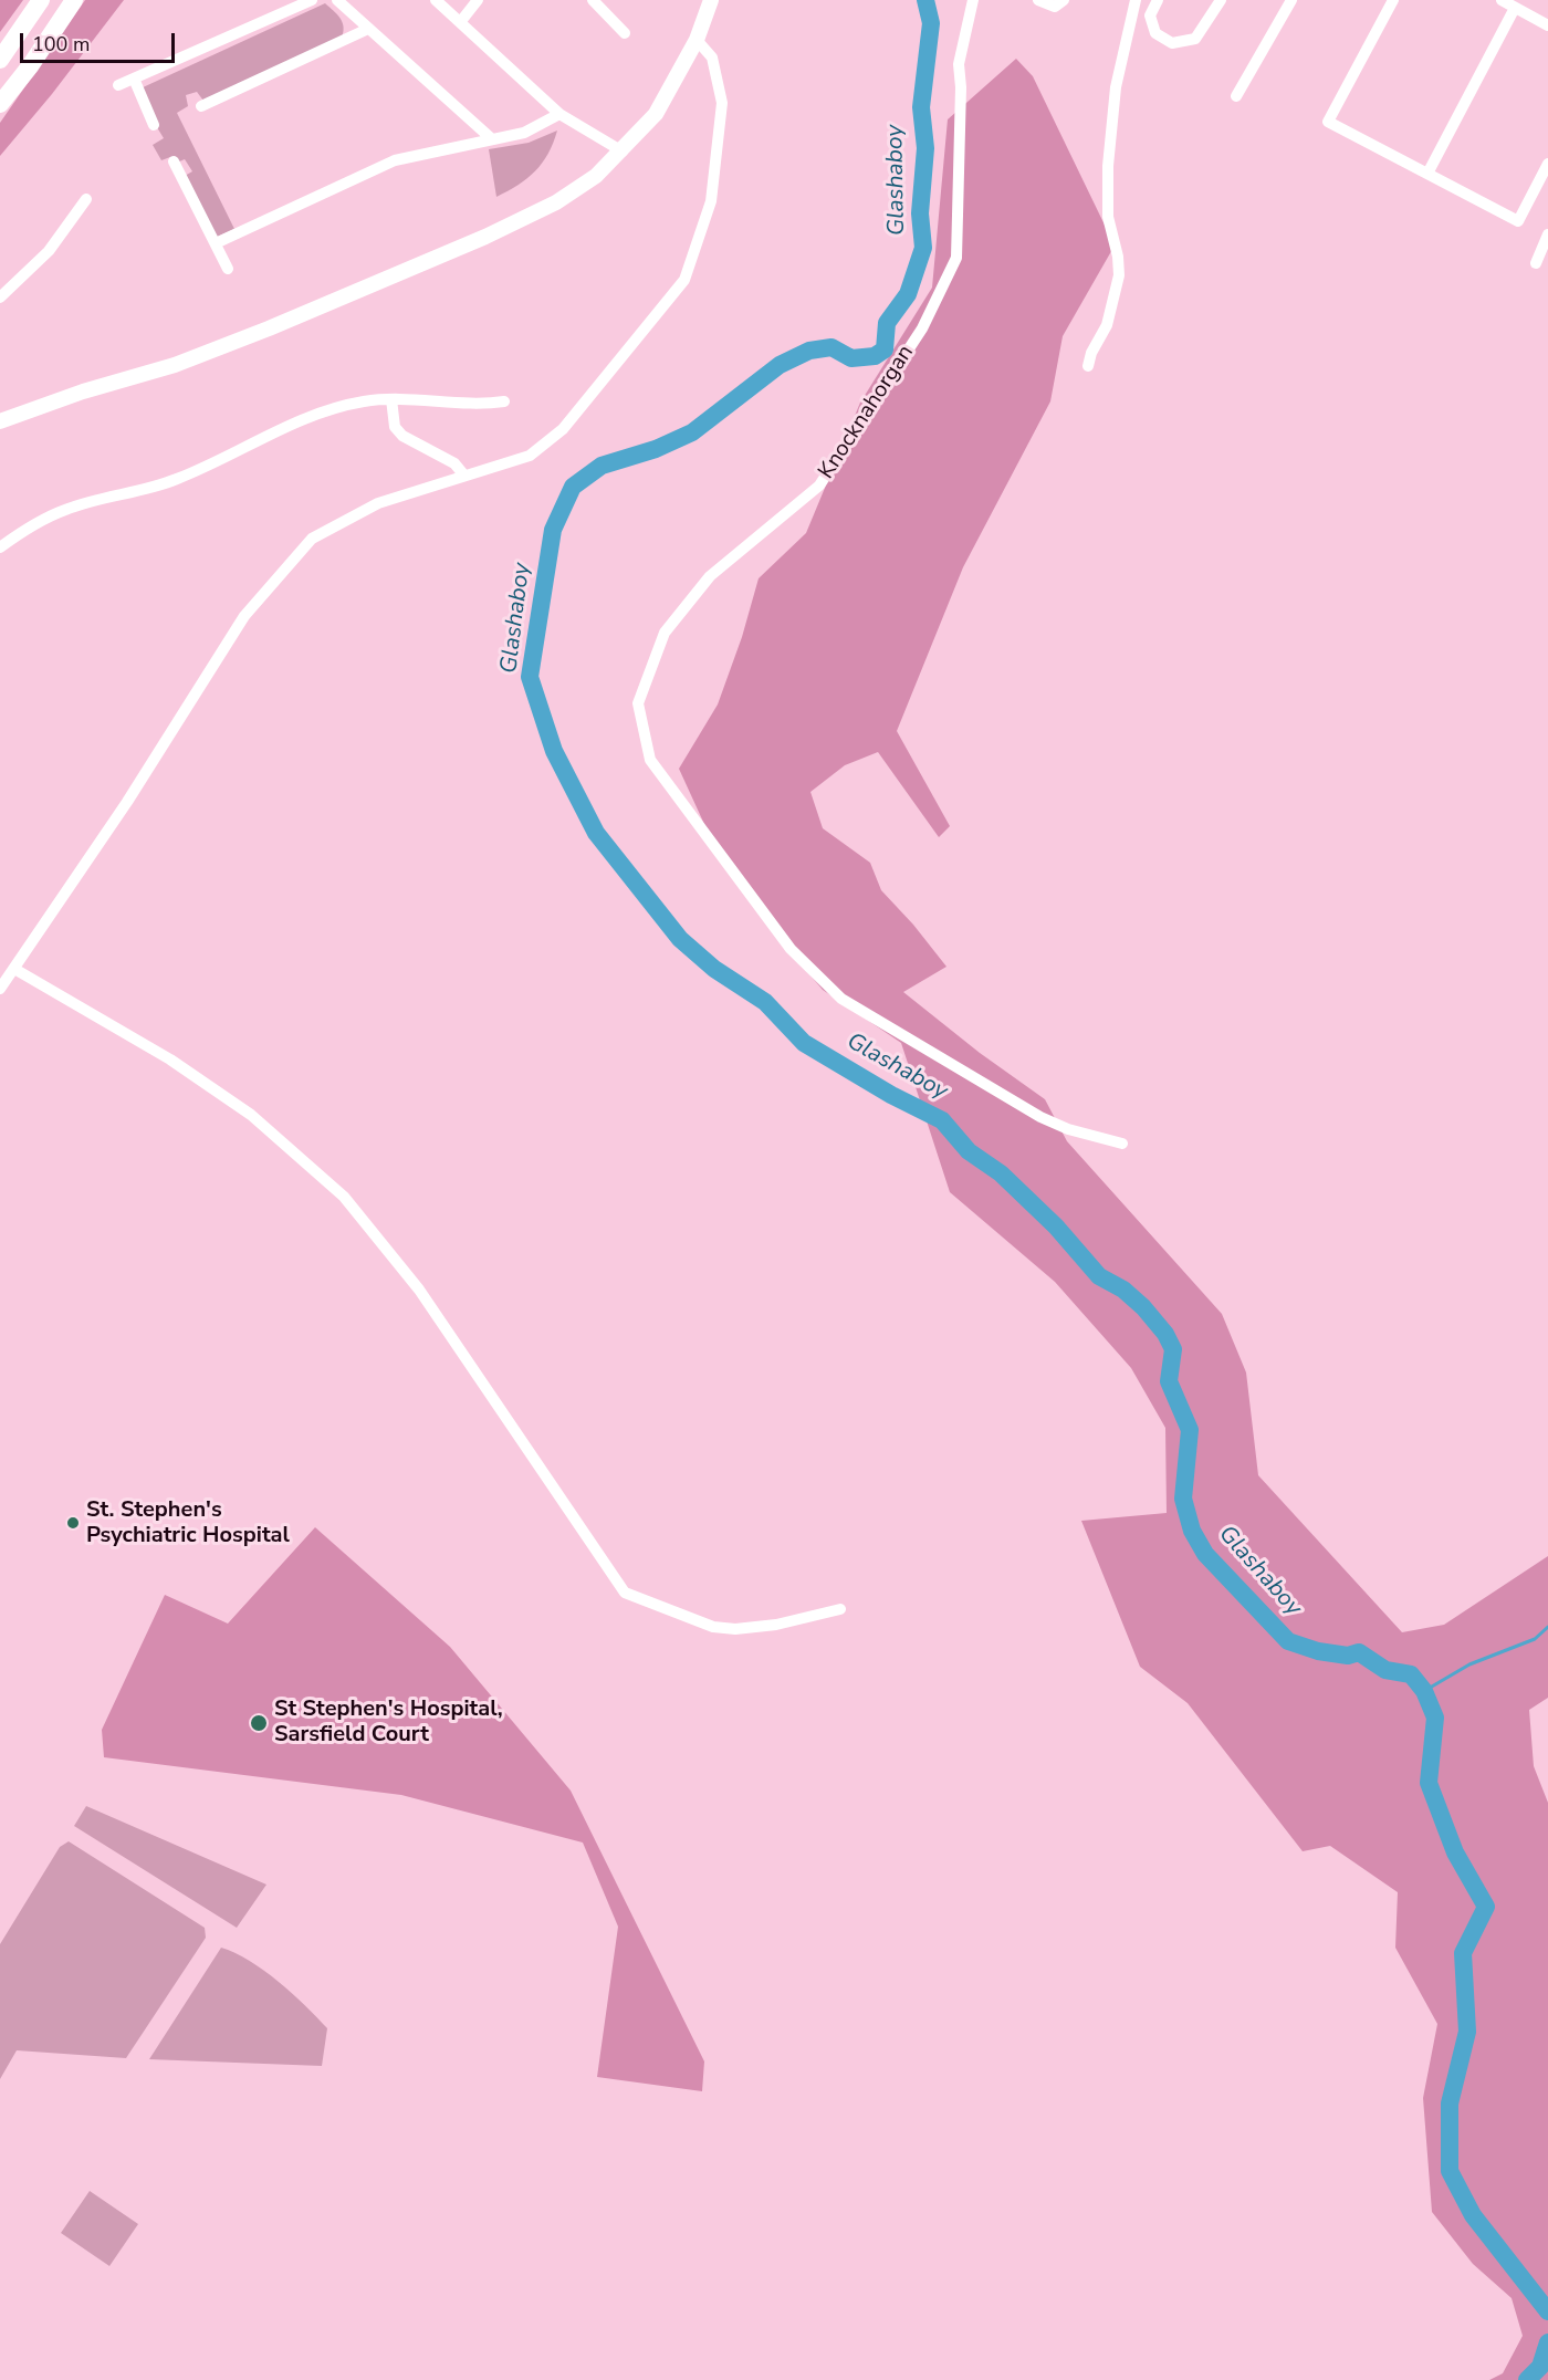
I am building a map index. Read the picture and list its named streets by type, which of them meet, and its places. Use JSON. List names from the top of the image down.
{
  "streets": {
    "street": ["Knocknahorgan"]
  },
  "water": ["Glashaboy"],
  "places": ["St. Stephen's Psychiatric Hospital", "St Stephen's Hospital, Sarsfield Court"],
  "scale_bar": "100 m"
}
